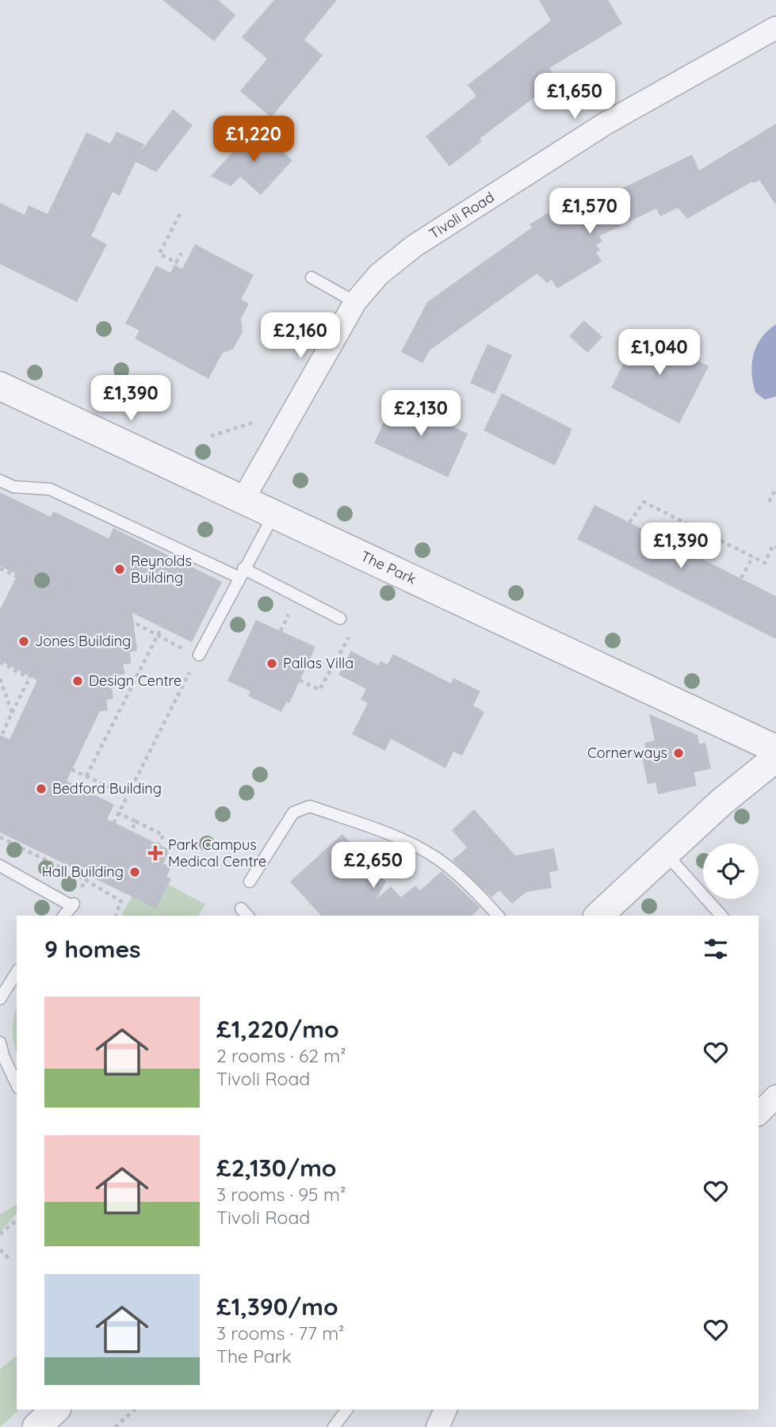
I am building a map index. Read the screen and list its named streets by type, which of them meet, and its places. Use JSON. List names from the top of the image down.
{
  "streets": {
    "street": ["Tivoli Road", "The Park"]
  },
  "crossings": [
    ["Tivoli Road", "The Park"]
  ],
  "places": {
    "other": [
      "Reynolds Building",
      "Jones Building",
      "Pallas Villa",
      "Design Centre",
      "Cornerways",
      "Bedford Building",
      "Hall Building"
    ],
    "health": ["Park Campus Medical Centre"]
  },
  "page": {
    "price": [
      "£1,650",
      "£1,220",
      "£1,570",
      "£2,160",
      "£1,040",
      "£1,390",
      "£2,130",
      "£1,390",
      "£2,650"
    ],
    "heading": "9 homes",
    "list": [
      {
        "name": "£1,220/mo",
        "note": "2 rooms · 62 m² · Tivoli Road"
      },
      {
        "name": "£2,130/mo",
        "note": "3 rooms · 95 m² · Tivoli Road"
      },
      {
        "name": "£1,390/mo",
        "note": "3 rooms · 77 m² · The Park"
      }
    ]
  }
}
